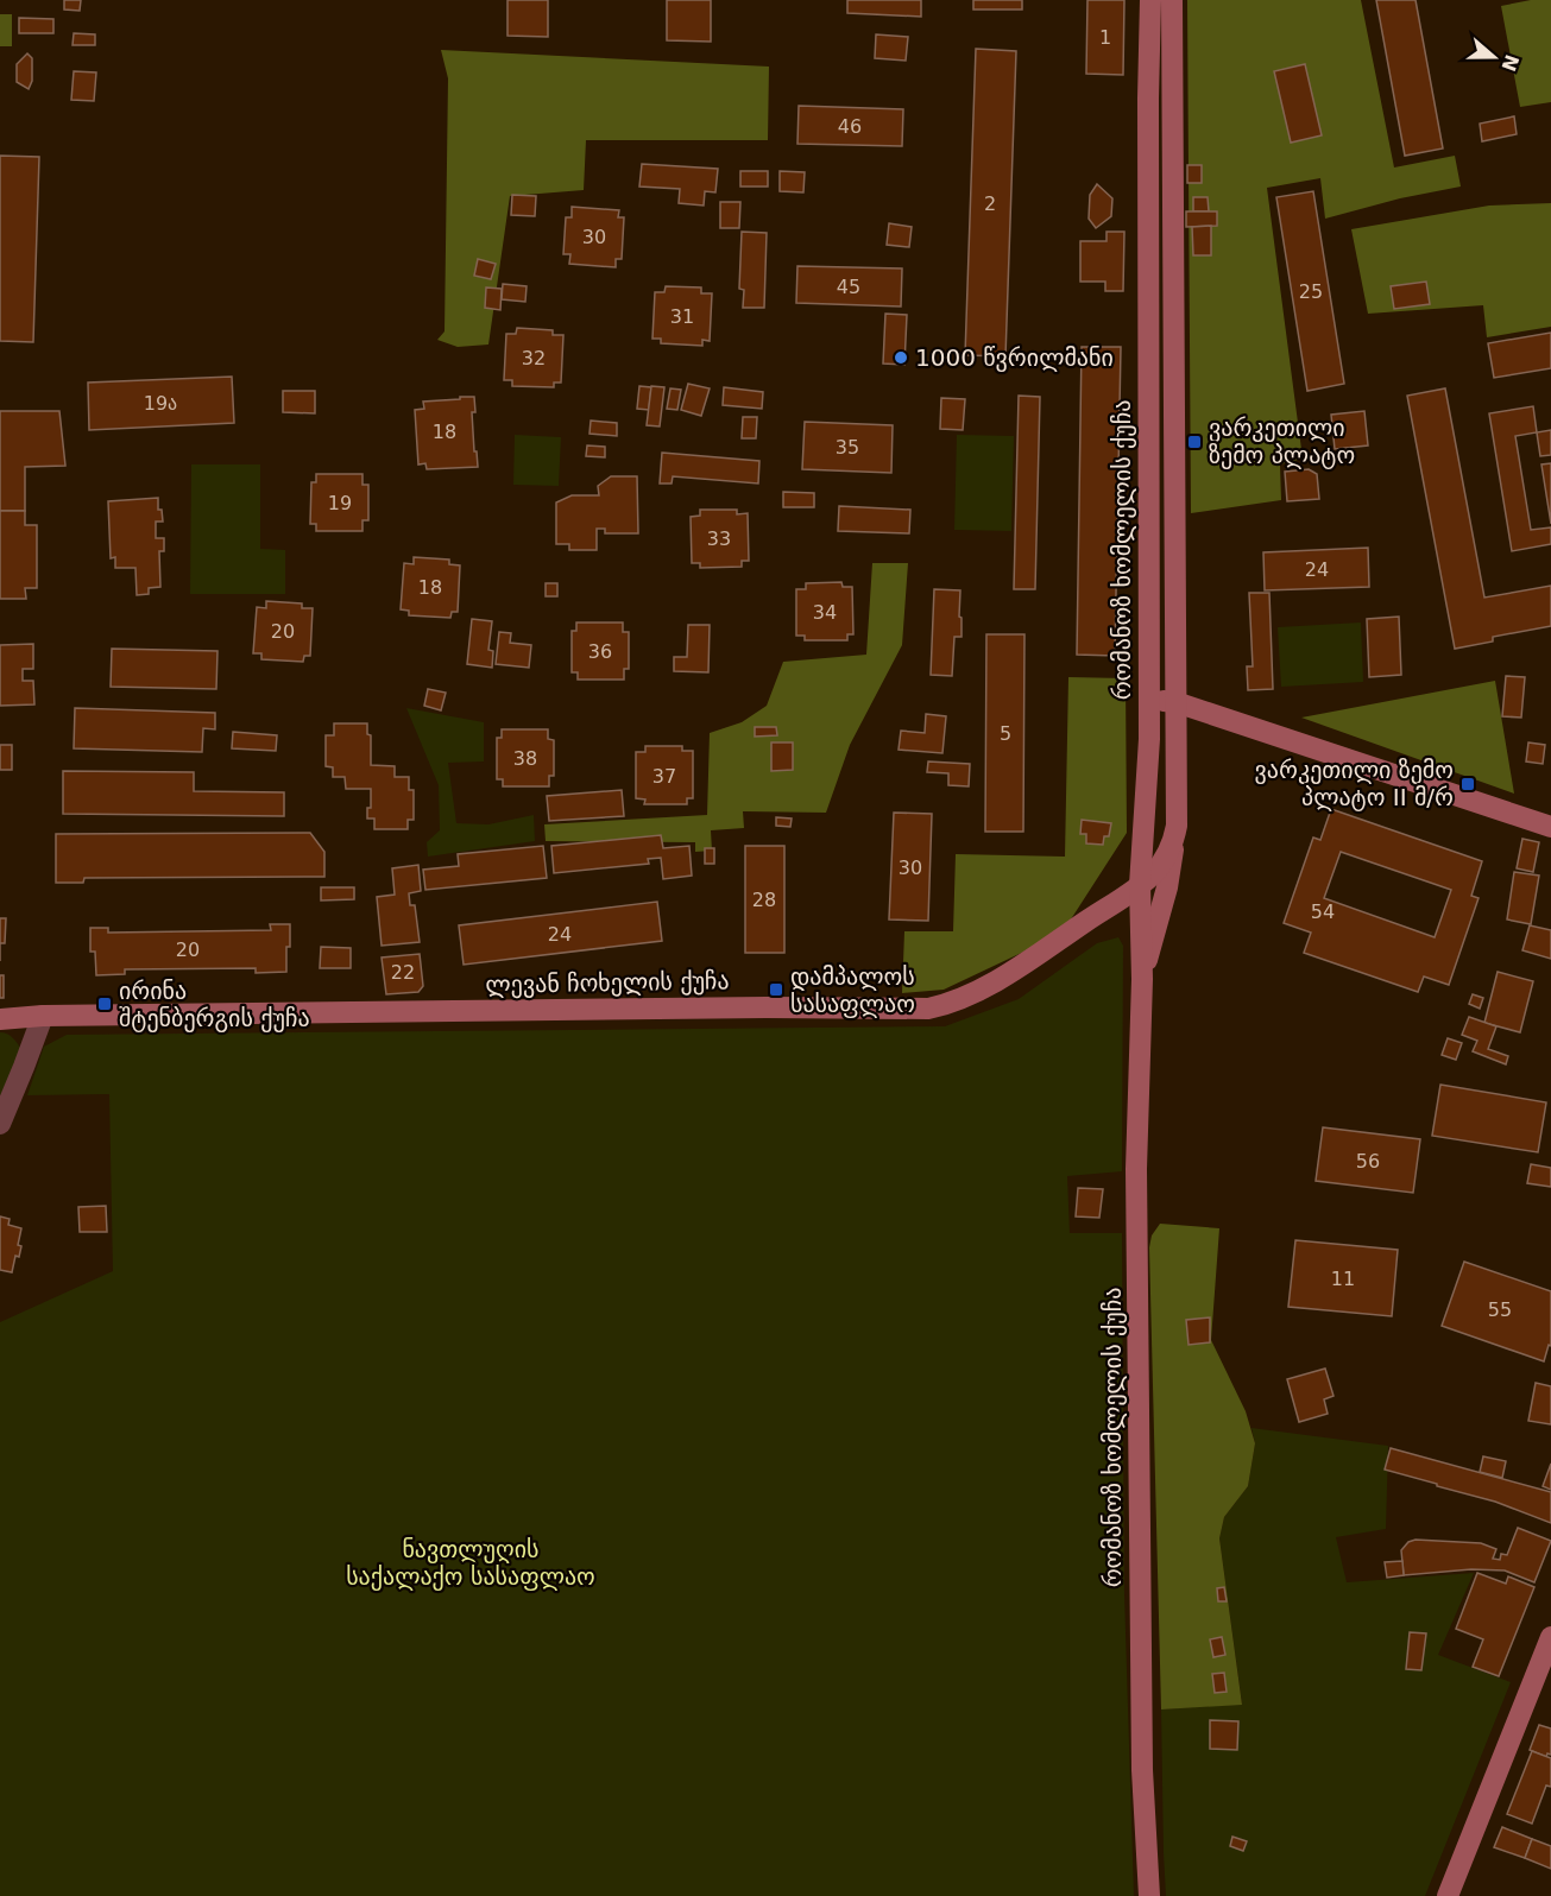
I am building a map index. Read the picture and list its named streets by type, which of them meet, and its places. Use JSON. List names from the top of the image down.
{
  "streets": {
    "street": ["რომანოზ ხომლელის ქუჩა", "ლევან ჩოხელის ქუჩა"]
  },
  "crossings": [
    ["რომანოზ ხომლელის ქუჩა", "ლევან ჩოხელის ქუჩა"]
  ],
  "parks": ["ნავთლუღის საქალაქო სასაფლაო"],
  "places": {
    "other": ["1000 წვრილმანი"],
    "transit": [
      "ვარკეთილი ზემო პლატო",
      "ვარკეთილი ზემო პლატო II მ/რ",
      "დამპალოს სასაფლაო",
      "ირინა შტენბერგის ქუჩა"
    ]
  },
  "house_numbers": [
    "1",
    "46",
    "2",
    "30",
    "45",
    "25",
    "31",
    "32",
    "19ა",
    "18",
    "35",
    "19",
    "33",
    "24",
    "18",
    "34",
    "20",
    "36",
    "5",
    "38",
    "37",
    "30",
    "28",
    "54",
    "24",
    "20",
    "22",
    "56",
    "11",
    "55"
  ],
  "north": "right"
}
